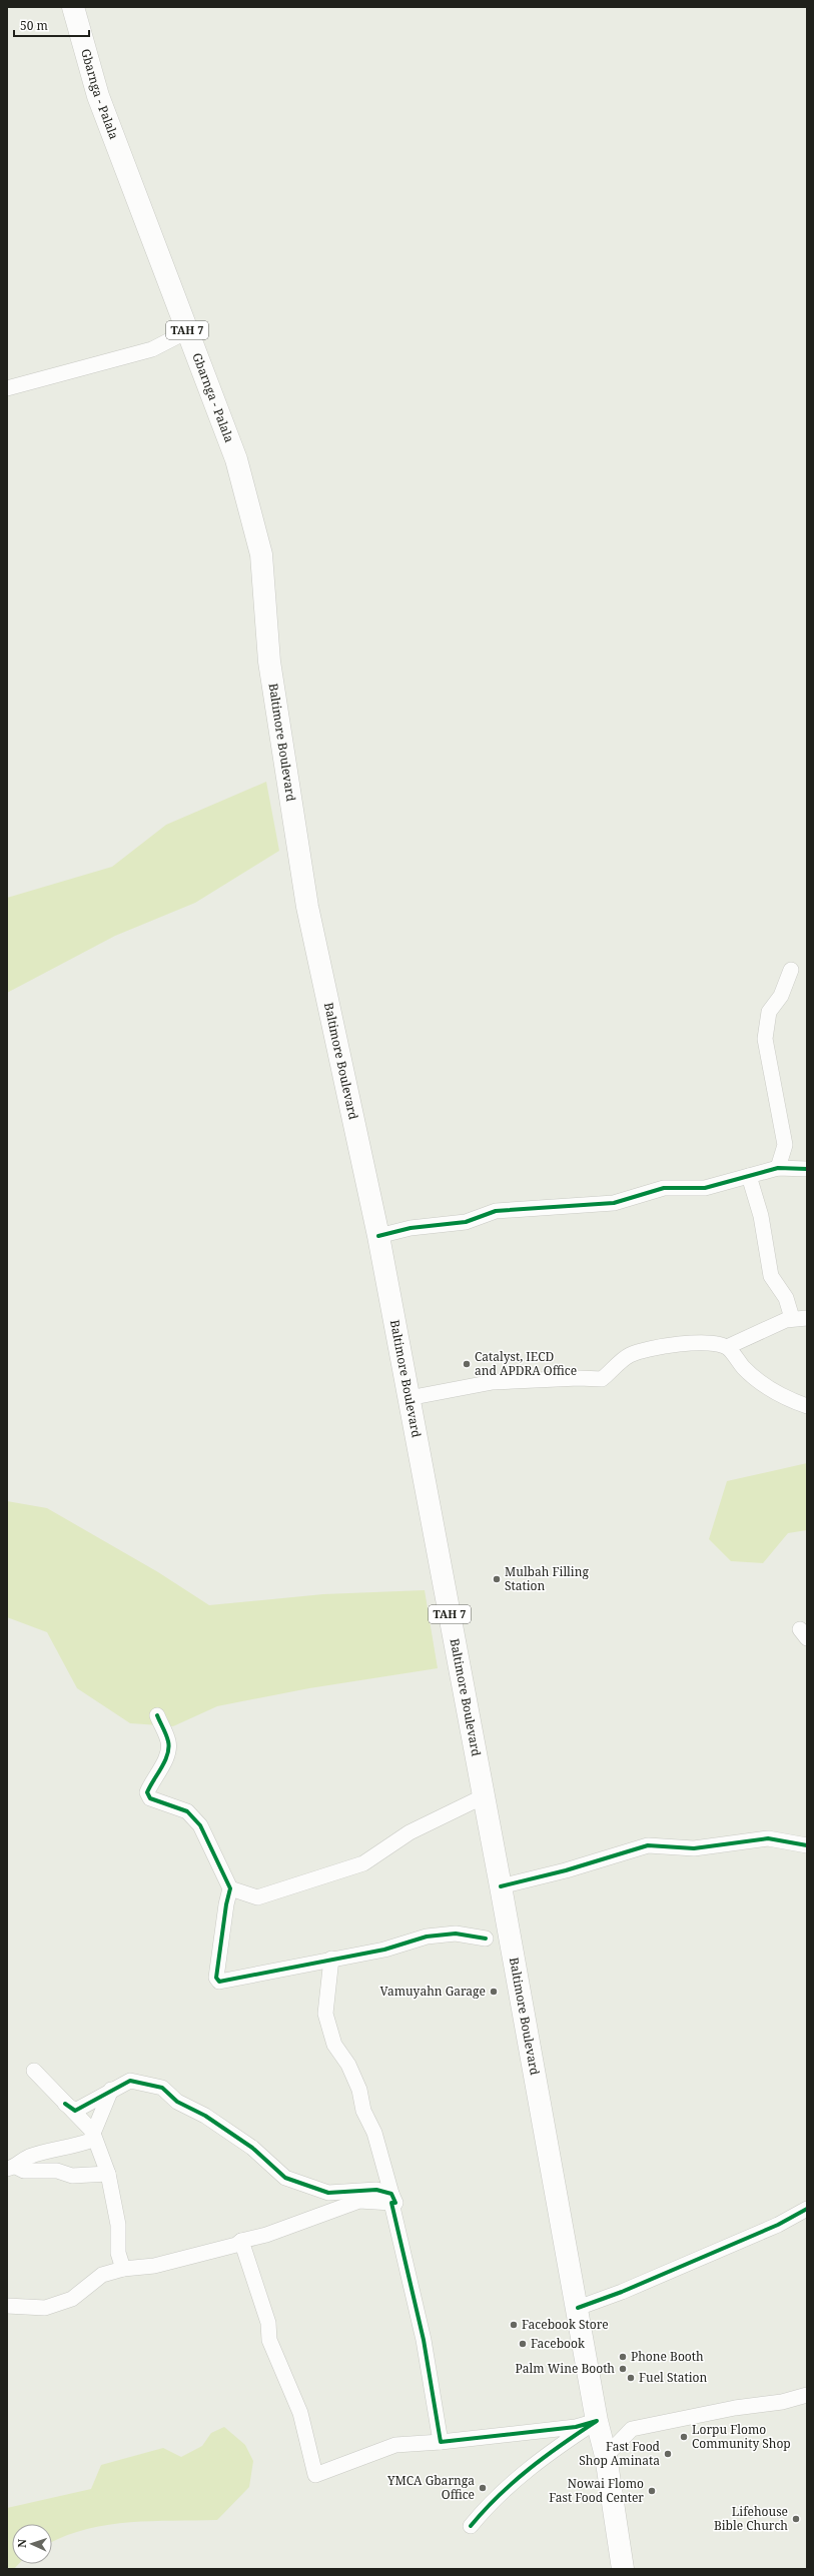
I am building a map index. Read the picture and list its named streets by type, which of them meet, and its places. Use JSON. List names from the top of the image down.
{
  "streets": {
    "highway": ["Gbarnga - Palala", "TAH 7", "Baltimore Boulevard"]
  },
  "crossings": [
    ["Gbarnga - Palala", "Baltimore Boulevard"]
  ],
  "places": [
    "Catalyst, IECD and APDRA Office",
    "Mulbah Filling Station",
    "Vamuyahn Garage",
    "Facebook Store",
    "Facebook",
    "Phone Booth",
    "Palm Wine Booth",
    "Fuel Station",
    "Lorpu Flomo Community Shop",
    "Fast Food Shop Aminata",
    "YMCA Gbarnga Office",
    "Nowai Flomo Fast Food Center",
    "Lifehouse Bible Church"
  ],
  "scale_bar": "50 m",
  "north": "left"
}
